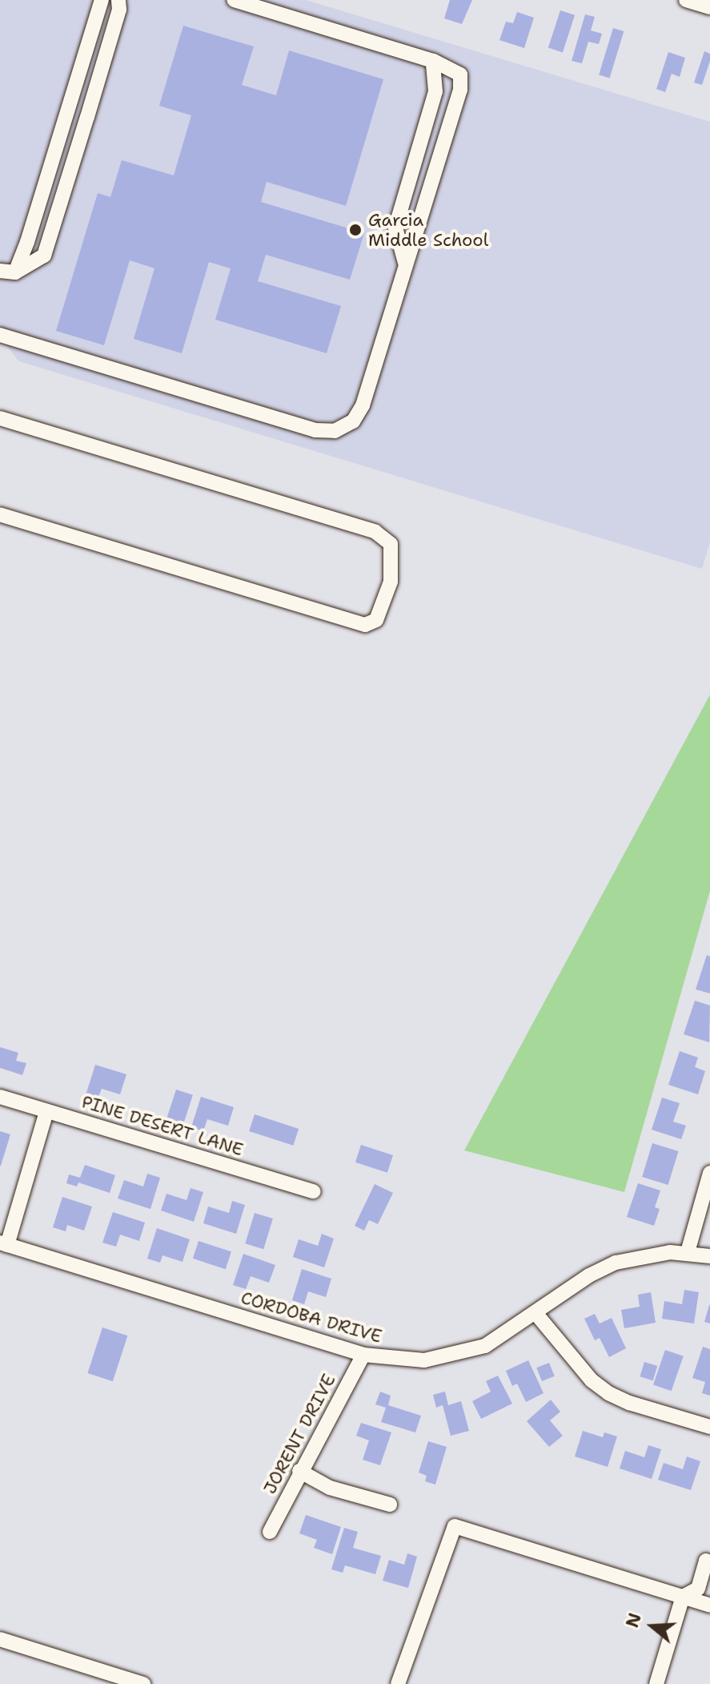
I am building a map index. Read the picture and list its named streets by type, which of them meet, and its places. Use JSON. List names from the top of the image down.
{
  "streets": {
    "street": ["PINE DESERT LANE", "CORDOBA DRIVE", "JORENT DRIVE"]
  },
  "crossings": [
    ["CORDOBA DRIVE", "JORENT DRIVE"]
  ],
  "places": ["Garcia Middle School"],
  "north": "left"
}
